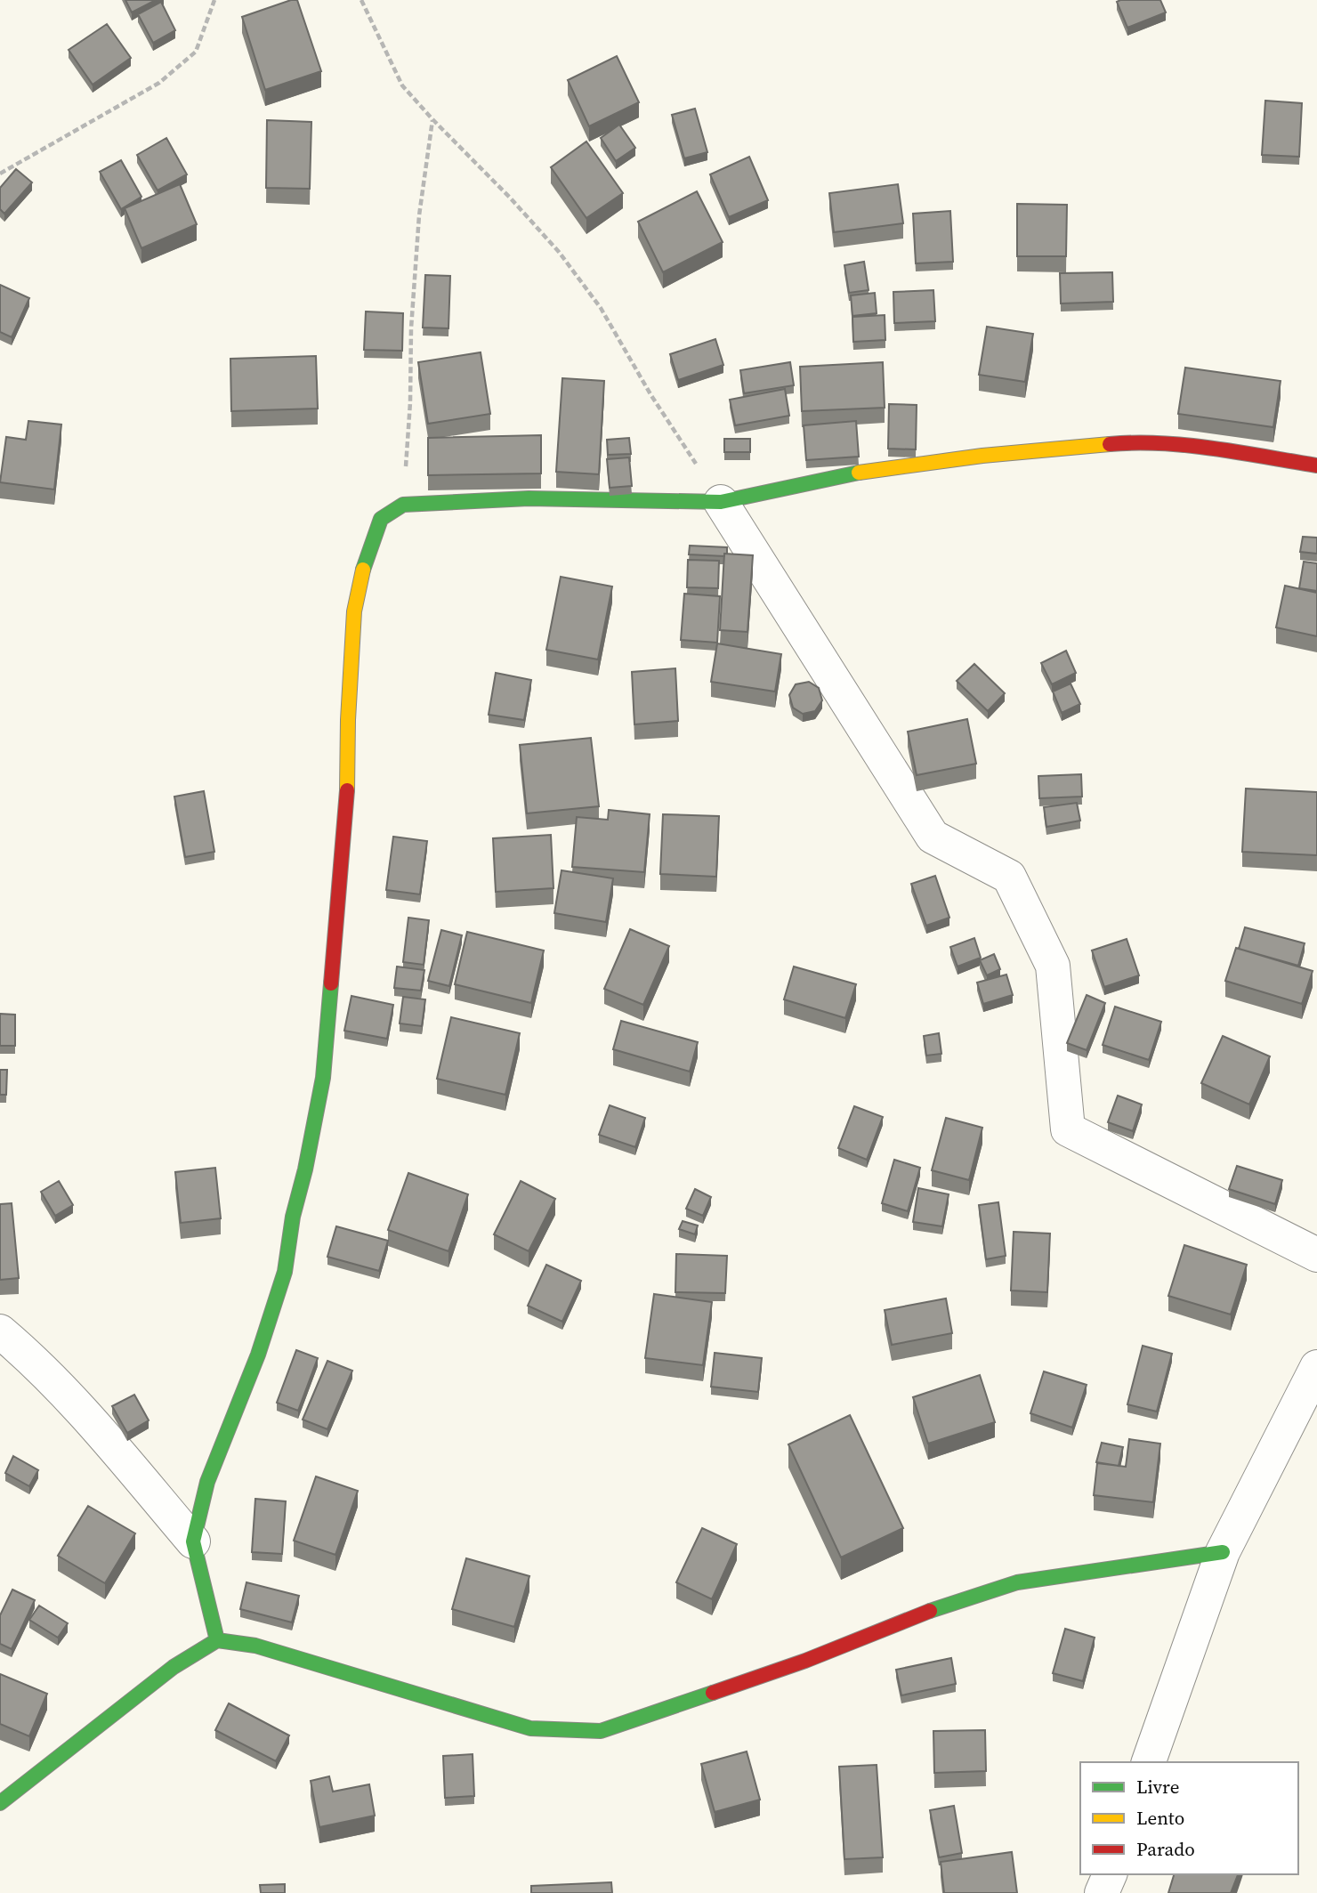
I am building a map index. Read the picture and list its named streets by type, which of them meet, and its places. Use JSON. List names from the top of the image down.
{
  "legend": ["Livre", "Lento", "Parado"]
}
